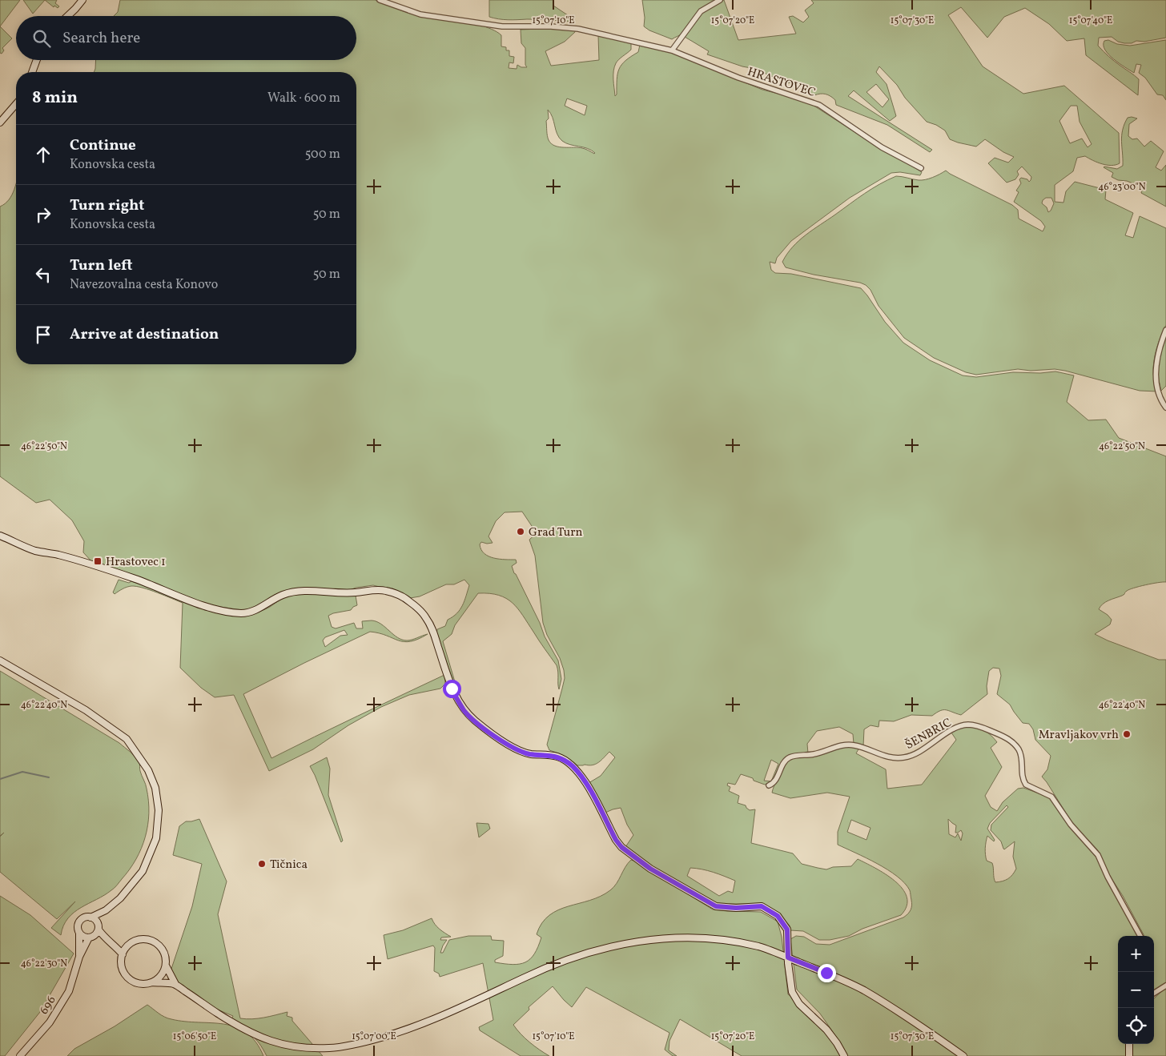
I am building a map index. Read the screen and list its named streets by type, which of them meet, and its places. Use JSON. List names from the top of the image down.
{
  "streets": {
    "main road": ["696"],
    "street": ["HRASTOVEC", "ŠENBRIC"]
  },
  "places": {
    "other": ["Grad Turn", "Mravljakov vrh", "Tičnica"],
    "transit": ["Hrastovec 1"]
  },
  "page": {
    "search": "Search here",
    "heading": ["8 min", "Walk · 600 m"],
    "list": [
      ["Continue", "Konovska cesta", "500 m"],
      ["Turn right", "Konovska cesta", "50 m"],
      ["Turn left", "Navezovalna cesta Konovo", "50 m"],
      "Arrive at destination"
    ],
    "map_buttons": ["+", "−"]
  },
  "coordinates": [
    "15°07'10\"E",
    "15°07'20\"E",
    "15°07'30\"E",
    "15°07'40\"E",
    "46°23'00\"N",
    "46°22'50\"N",
    "46°22'40\"N",
    "46°22'30\"N",
    "15°06'50\"E",
    "15°07'00\"E"
  ]
}
